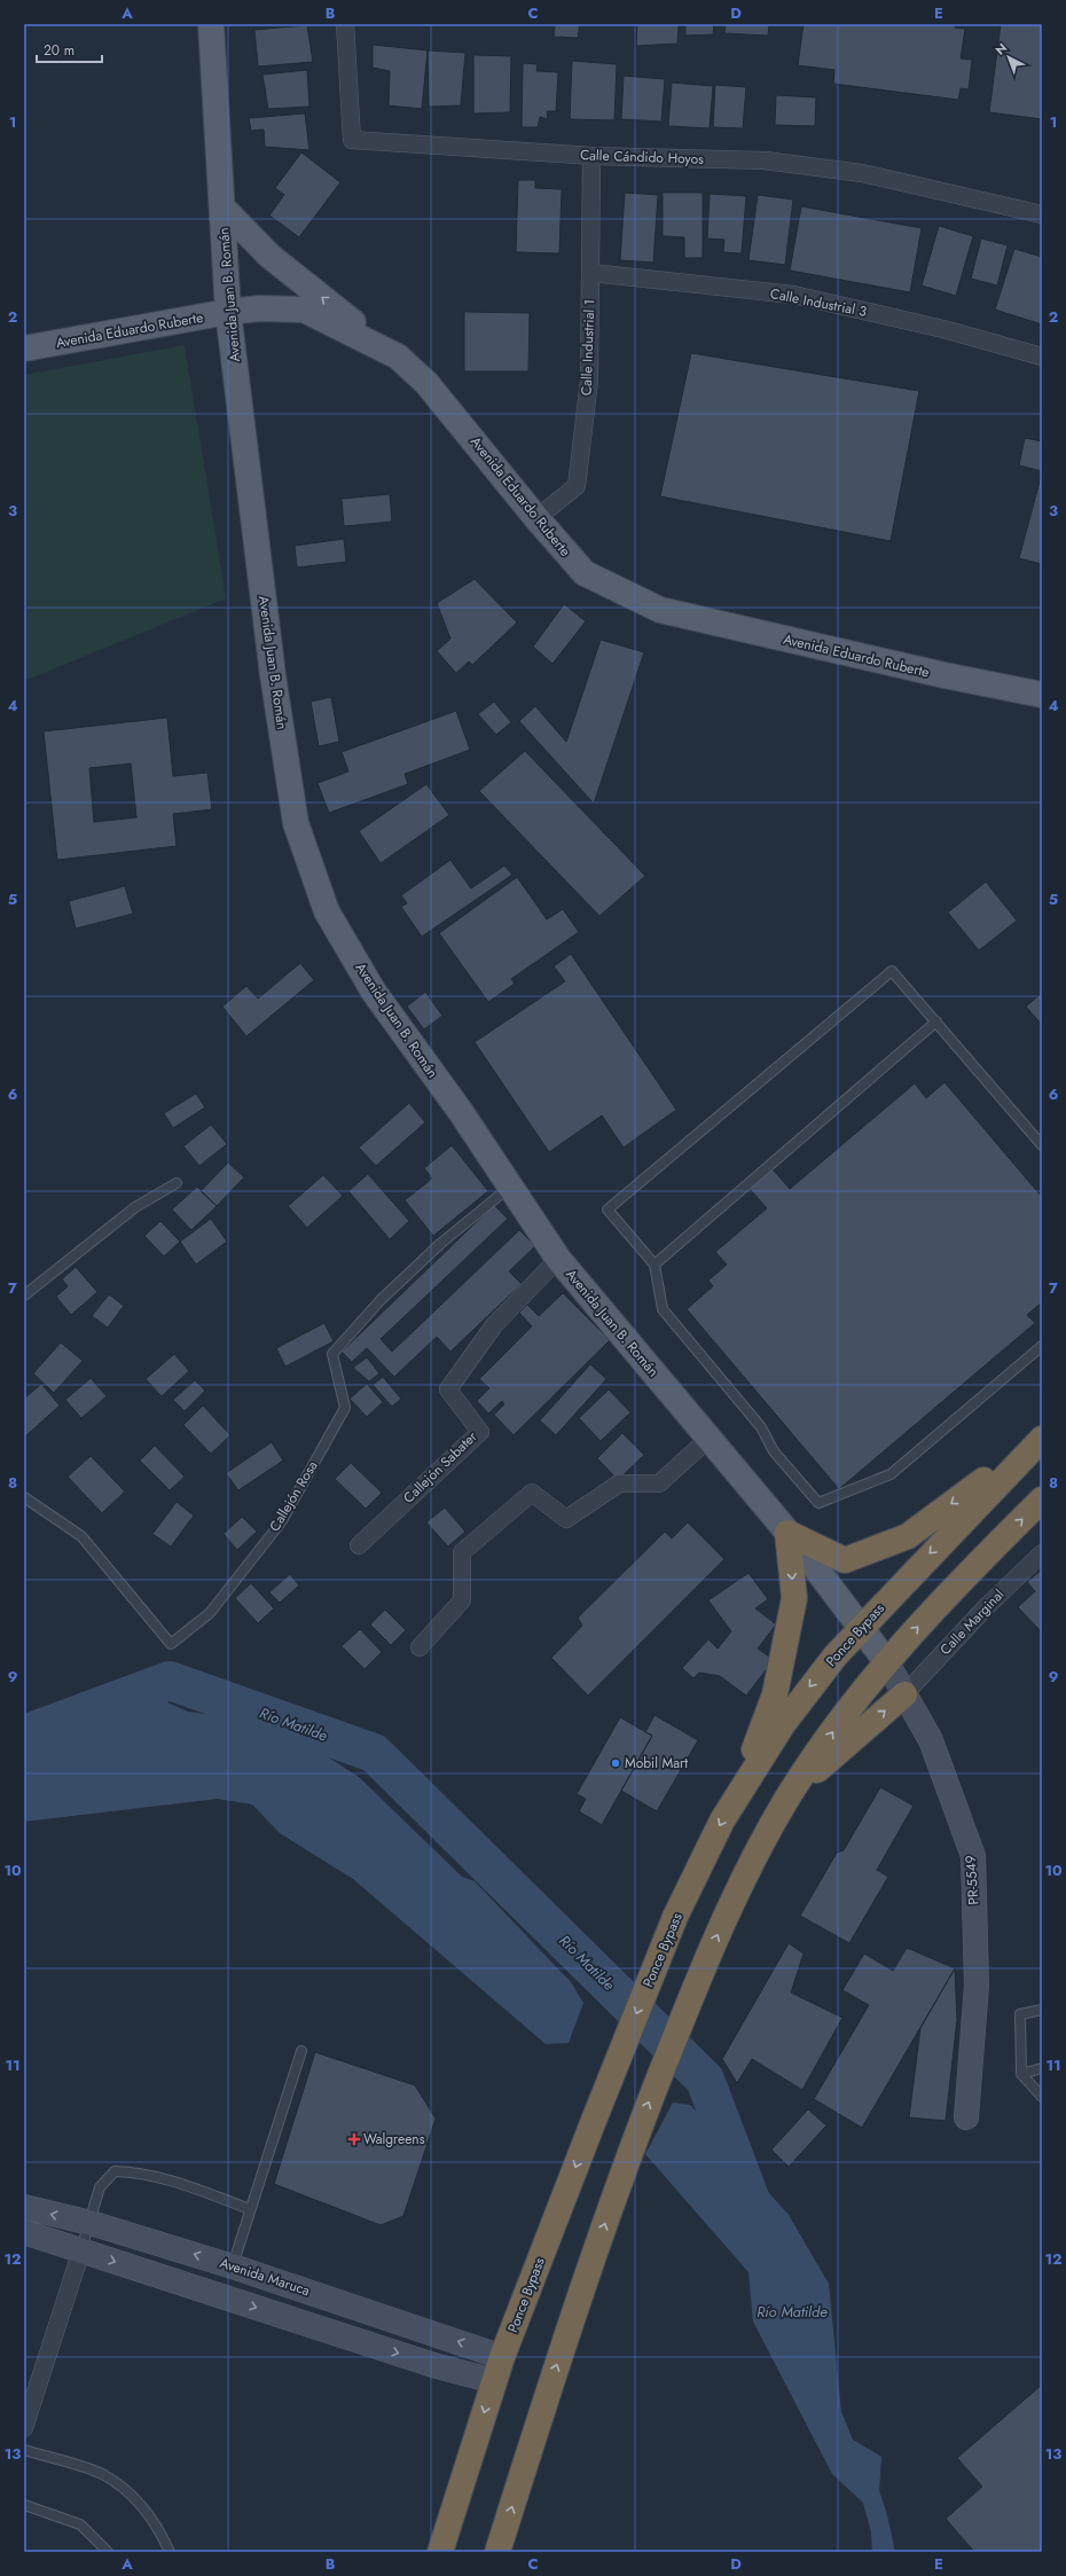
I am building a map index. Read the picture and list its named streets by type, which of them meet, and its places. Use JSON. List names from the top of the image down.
{
  "streets": {
    "highway": ["Ponce Bypass"],
    "main road": ["Avenida Juan B. Román", "Avenida Eduardo Ruberte"],
    "street": [
      "Calle Cándido Hoyos",
      "Calle Industrial 3",
      "Calle Industrial 1",
      "Callejón Sabater",
      "Calle Marginal",
      "PR-5549",
      "Avenida Maruca"
    ],
    "lane": ["Callejón Rosa"]
  },
  "crossings": [
    ["Calle Cándido Hoyos", "Calle Industrial 1"],
    ["Avenida Juan B. Román", "Avenida Eduardo Ruberte"],
    ["Avenida Juan B. Román", "Callejón Sabater"],
    ["Avenida Juan B. Román", "Callejón Rosa"],
    ["Avenida Juan B. Román", "Ponce Bypass"],
    ["Avenida Juan B. Román", "PR-5549"],
    ["Calle Industrial 3", "Calle Industrial 1"],
    ["Avenida Eduardo Ruberte", "Calle Industrial 1"],
    ["Calle Marginal", "PR-5549"],
    ["Ponce Bypass", "Avenida Maruca"]
  ],
  "water": ["Río Matilde"],
  "places": {
    "other": ["Mobil Mart"],
    "health": ["Walgreens"]
  },
  "scale_bar": "20 m",
  "north": "top left",
  "grid": {
    "columns": [
      "A",
      "B",
      "C",
      "D",
      "E"
    ],
    "rows": [
      "1",
      "2",
      "3",
      "4",
      "5",
      "6",
      "7",
      "8",
      "9",
      "10",
      "11",
      "12",
      "13"
    ]
  }
}
